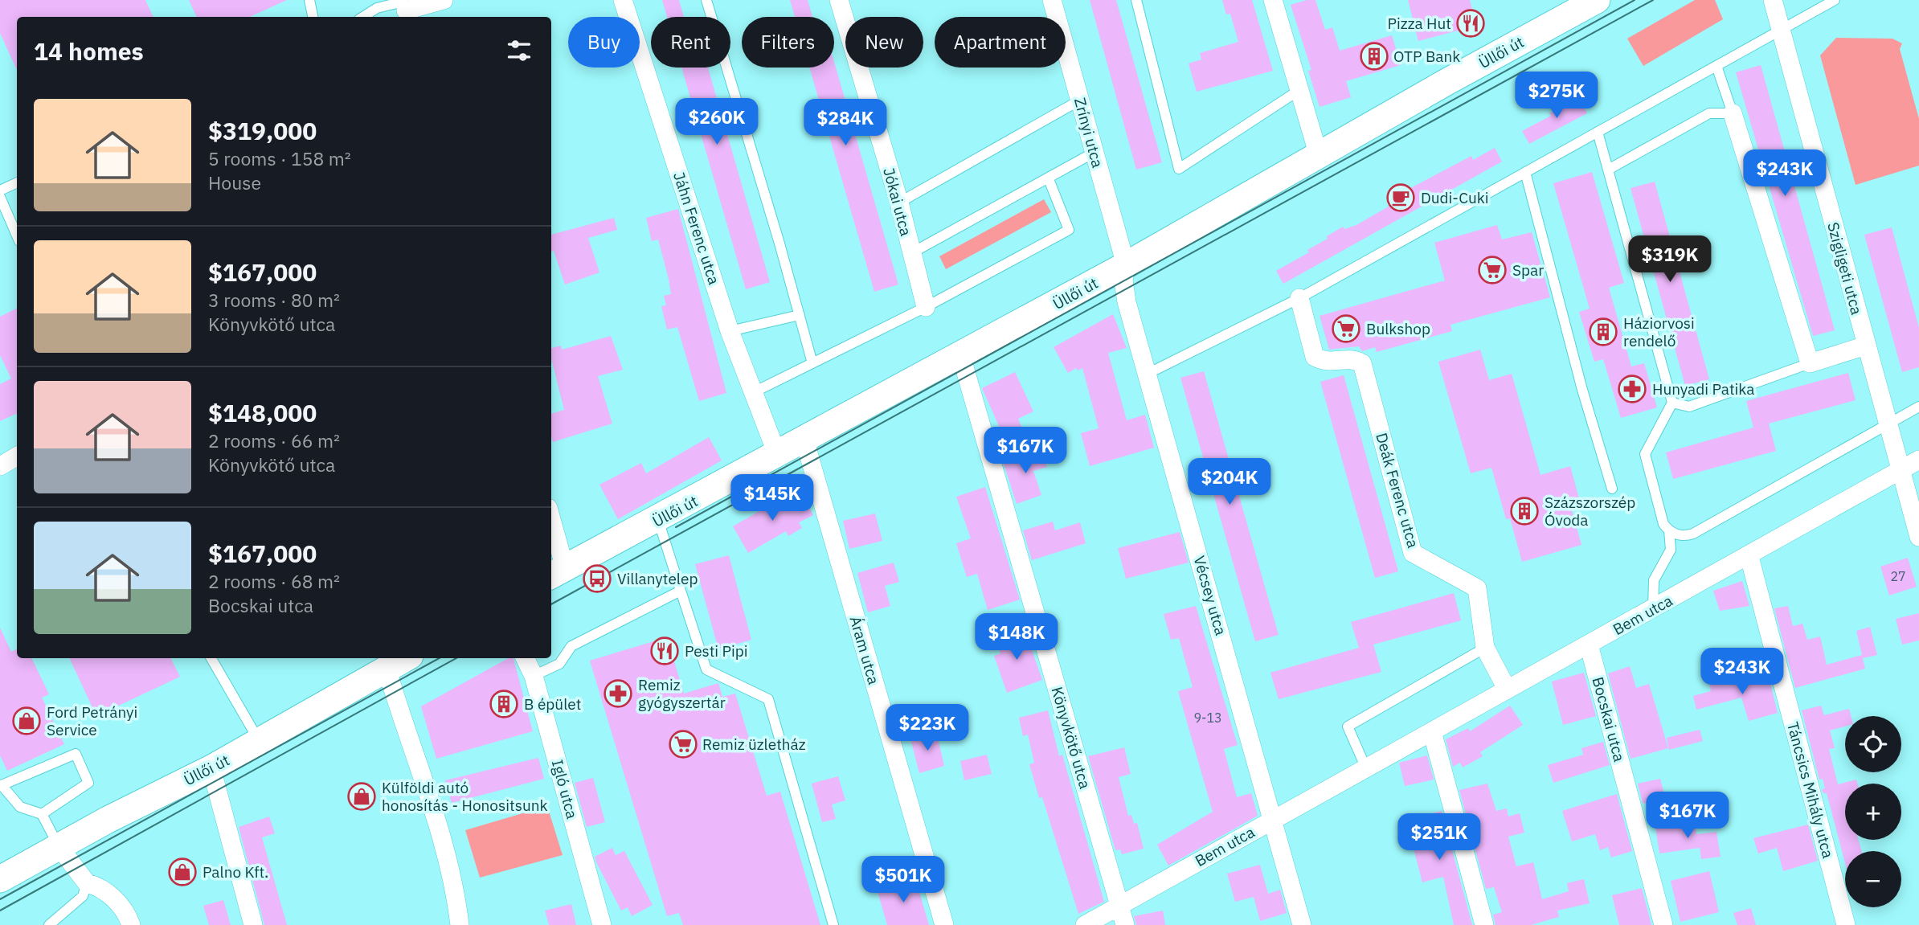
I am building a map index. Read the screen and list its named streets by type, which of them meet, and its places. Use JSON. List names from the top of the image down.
{
  "streets": {
    "main road": ["Üllői út"],
    "street": [
      "Zrínyi utca",
      "Jókai utca",
      "Jáhn Ferenc utca",
      "Szigligeti utca",
      "Deák Ferenc utca",
      "Vécsey utca",
      "Bem utca",
      "Áram utca",
      "Bocskai utca",
      "Könyvkötő utca",
      "Igló utca",
      "Táncsics Mihály utca"
    ]
  },
  "crossings": [
    ["Üllői út", "Zrínyi utca"],
    ["Üllői út", "Jáhn Ferenc utca"],
    ["Üllői út", "Vécsey utca"],
    ["Üllői út", "Áram utca"],
    ["Üllői út", "Könyvkötő utca"],
    ["Zrínyi utca", "Vécsey utca"],
    ["Szigligeti utca", "Bem utca"],
    ["Deák Ferenc utca", "Bem utca"],
    ["Vécsey utca", "Bem utca"],
    ["Bem utca", "Bocskai utca"],
    ["Bem utca", "Könyvkötő utca"],
    ["Bem utca", "Táncsics Mihály utca"]
  ],
  "places": {
    "restaurant": ["Pizza Hut", "Pesti Pipi"],
    "building": [
      "OTP Bank",
      "Háziorvosi rendelő",
      "Százszorszép Óvoda",
      "B épület"
    ],
    "cafe": ["Dudi-Cuki"],
    "supermarket": ["Spar", "Bulkshop", "Remiz üzletház"],
    "pharmacy": ["Hunyadi Patika", "Remiz gyógyszertár"],
    "bus stop": ["Villanytelep"],
    "shop": ["Ford Petrányi Service", "Külföldi autó honosítás - Honositsunk", "Palno Kft."]
  },
  "house_numbers": ["27", "9-13"],
  "page": {
    "chip": [
      "Buy",
      "Rent",
      "Filters",
      "New",
      "Apartment"
    ],
    "heading": "14 homes",
    "price": [
      "$275K",
      "$260K",
      "$284K",
      "$243K",
      "$319K",
      "$167K",
      "$204K",
      "$145K",
      "$148K",
      "$243K",
      "$223K",
      "$167K",
      "$251K",
      "$501K"
    ],
    "list": [
      {
        "name": "$319,000",
        "note": "5 rooms · 158 m² · House"
      },
      {
        "name": "$167,000",
        "note": "3 rooms · 80 m² · Könyvkötő utca"
      },
      {
        "name": "$148,000",
        "note": "2 rooms · 66 m² · Könyvkötő utca"
      },
      {
        "name": "$167,000",
        "note": "2 rooms · 68 m² · Bocskai utca"
      }
    ],
    "map_buttons": ["+", "−"]
  }
}
